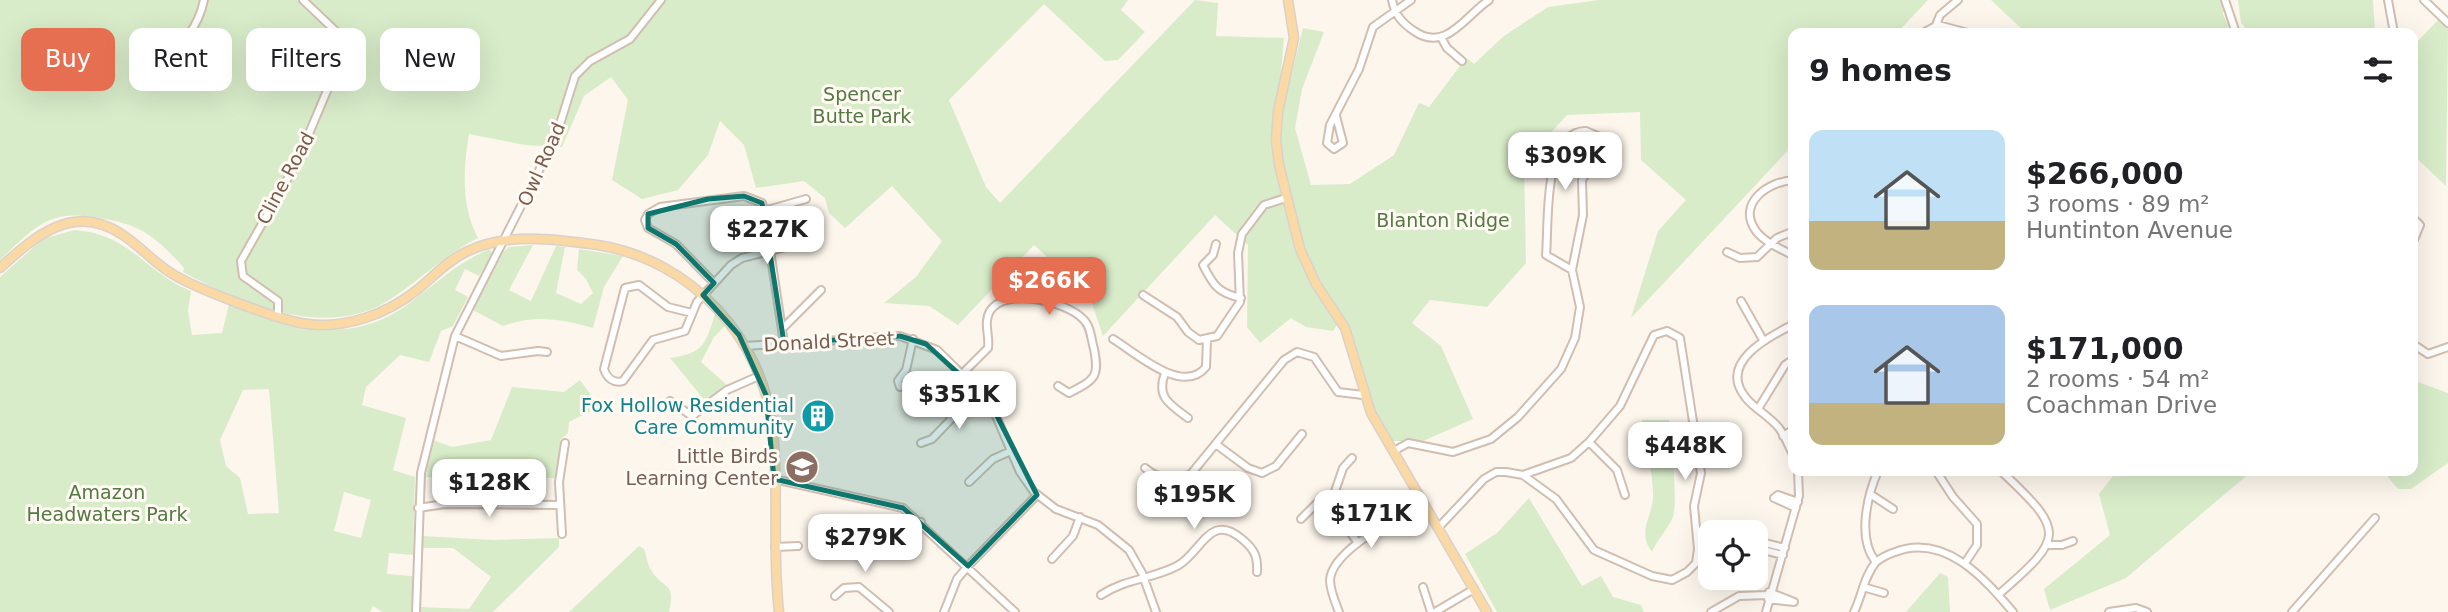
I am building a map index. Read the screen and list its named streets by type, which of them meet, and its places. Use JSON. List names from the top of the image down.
{
  "streets": {
    "street": ["Owl Road", "Cline Road", "Donald Street"]
  },
  "parks": ["Spencer Butte Park", "Blanton Ridge", "Amazon Headwaters Park"],
  "places": {
    "building": ["Fox Hollow Residential Care Community"],
    "school or university": ["Little Birds Learning Center"]
  },
  "page": {
    "chip": [
      "Buy",
      "Rent",
      "Filters",
      "New"
    ],
    "heading": "9 homes",
    "list": [
      {
        "name": "$266,000",
        "note": "3 rooms · 89 m² · Huntinton Avenue"
      },
      {
        "name": "$171,000",
        "note": "2 rooms · 54 m² · Coachman Drive"
      }
    ],
    "price": [
      "$309K",
      "$227K",
      "$266K",
      "$351K",
      "$448K",
      "$128K",
      "$195K",
      "$171K",
      "$279K"
    ]
  }
}
